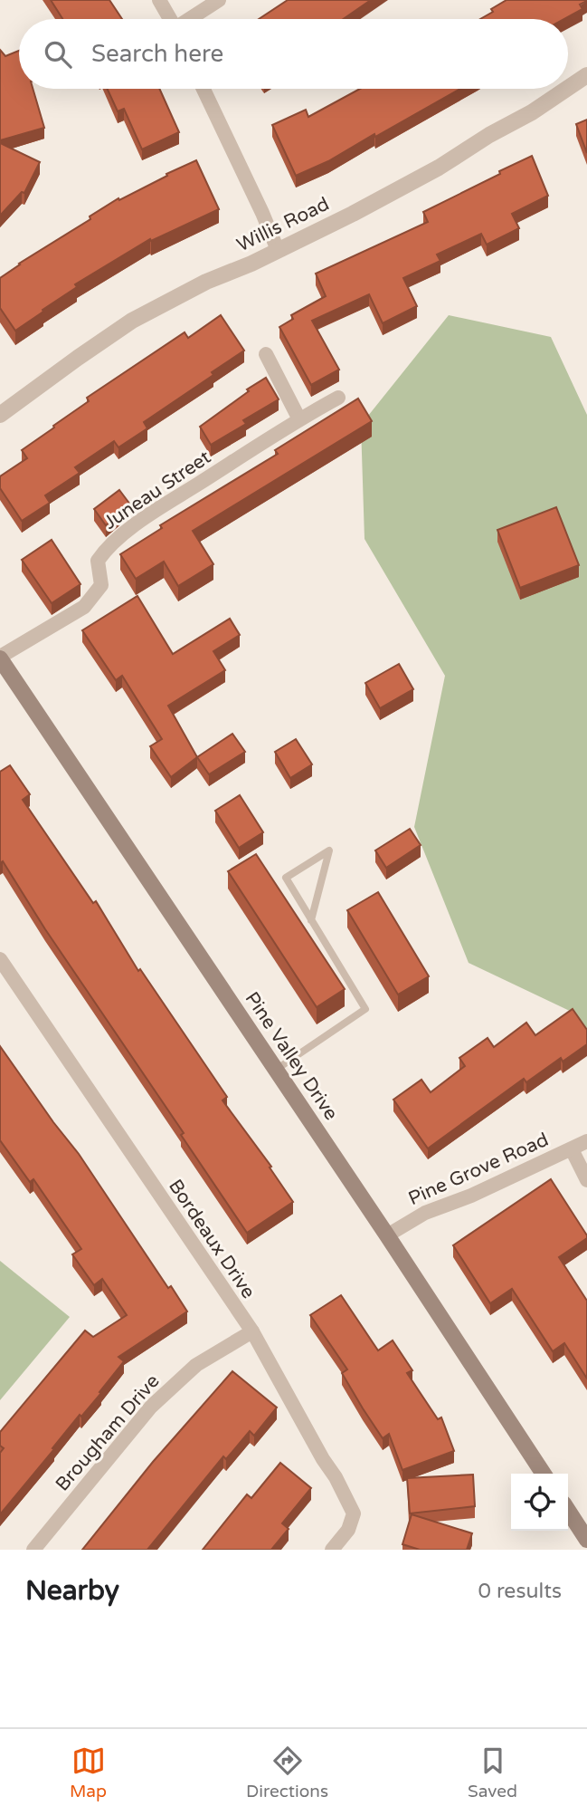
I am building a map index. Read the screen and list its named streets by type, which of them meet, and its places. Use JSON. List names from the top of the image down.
{
  "streets": {
    "main road": ["Pine Valley Drive"],
    "street": [
      "Willis Road",
      "Juneau Street",
      "Pine Grove Road",
      "Bordeaux Drive",
      "Brougham Drive"
    ]
  },
  "crossings": [
    ["Juneau Street", "Pine Valley Drive"],
    ["Pine Valley Drive", "Pine Grove Road"],
    ["Bordeaux Drive", "Brougham Drive"]
  ],
  "page": {
    "search": "Search here",
    "heading": ["Nearby", "0 results"],
    "nav": ["Map", "Directions", "Saved"]
  }
}
